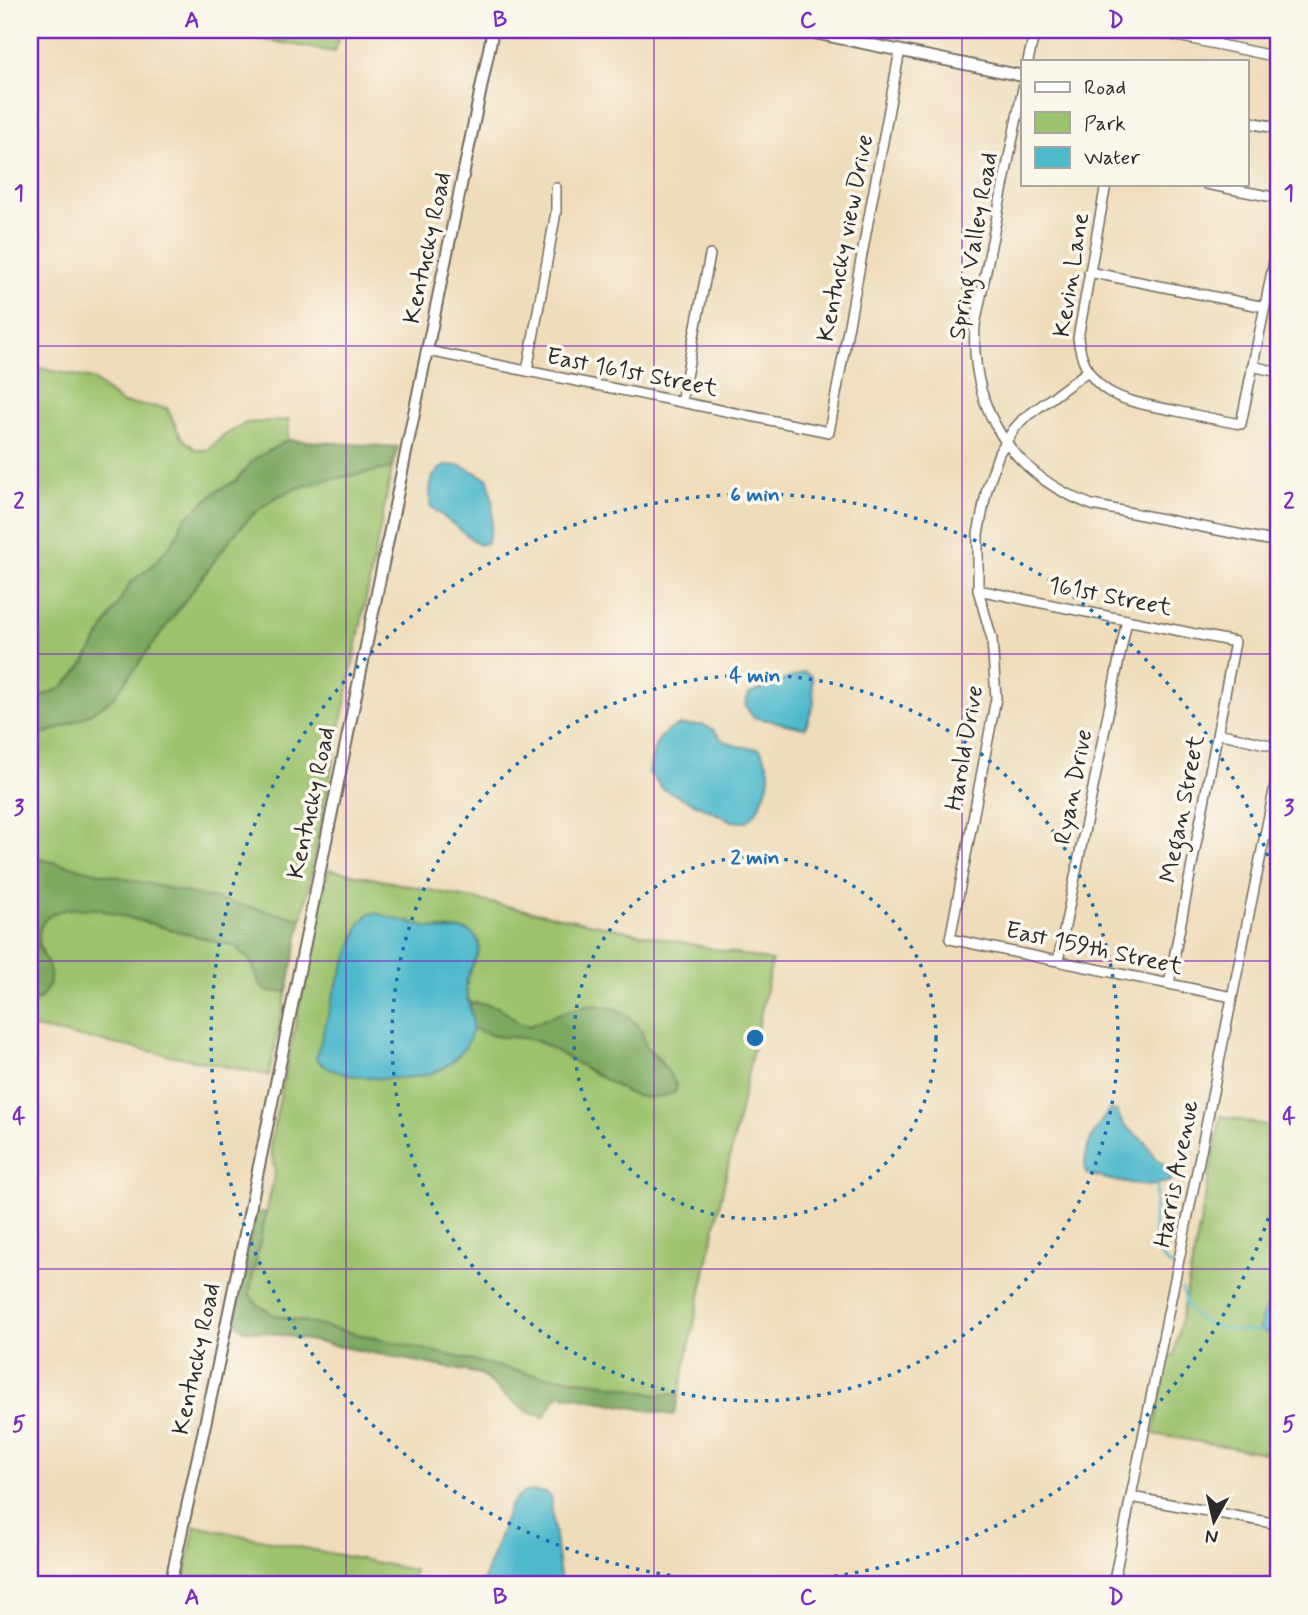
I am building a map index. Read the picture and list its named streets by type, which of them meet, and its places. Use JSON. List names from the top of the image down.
{
  "streets": {
    "street": [
      "Kentucky view Drive",
      "Spring Valley Road",
      "Kentucky Road",
      "Kevin Lane",
      "East 161st Street",
      "161st Street",
      "Harold Drive",
      "Ryan Drive",
      "Megan Street",
      "East 159th Street",
      "Harris Avenue"
    ]
  },
  "crossings": [
    ["Kentucky view Drive", "East 161st Street"],
    ["Spring Valley Road", "Kevin Lane"],
    ["Spring Valley Road", "Harold Drive"],
    ["Kentucky Road", "East 161st Street"],
    ["Kevin Lane", "Harold Drive"],
    ["161st Street", "Harold Drive"],
    ["161st Street", "Ryan Drive"],
    ["161st Street", "Megan Street"],
    ["Harold Drive", "East 159th Street"],
    ["Ryan Drive", "East 159th Street"],
    ["Megan Street", "East 159th Street"],
    ["East 159th Street", "Harris Avenue"]
  ],
  "legend": ["Road", "Park", "Water"],
  "north": "bottom",
  "grid": {
    "columns": [
      "A",
      "B",
      "C",
      "D"
    ],
    "rows": [
      "1",
      "2",
      "3",
      "4",
      "5"
    ]
  },
  "rings": ["6 min", "4 min", "2 min"]
}
